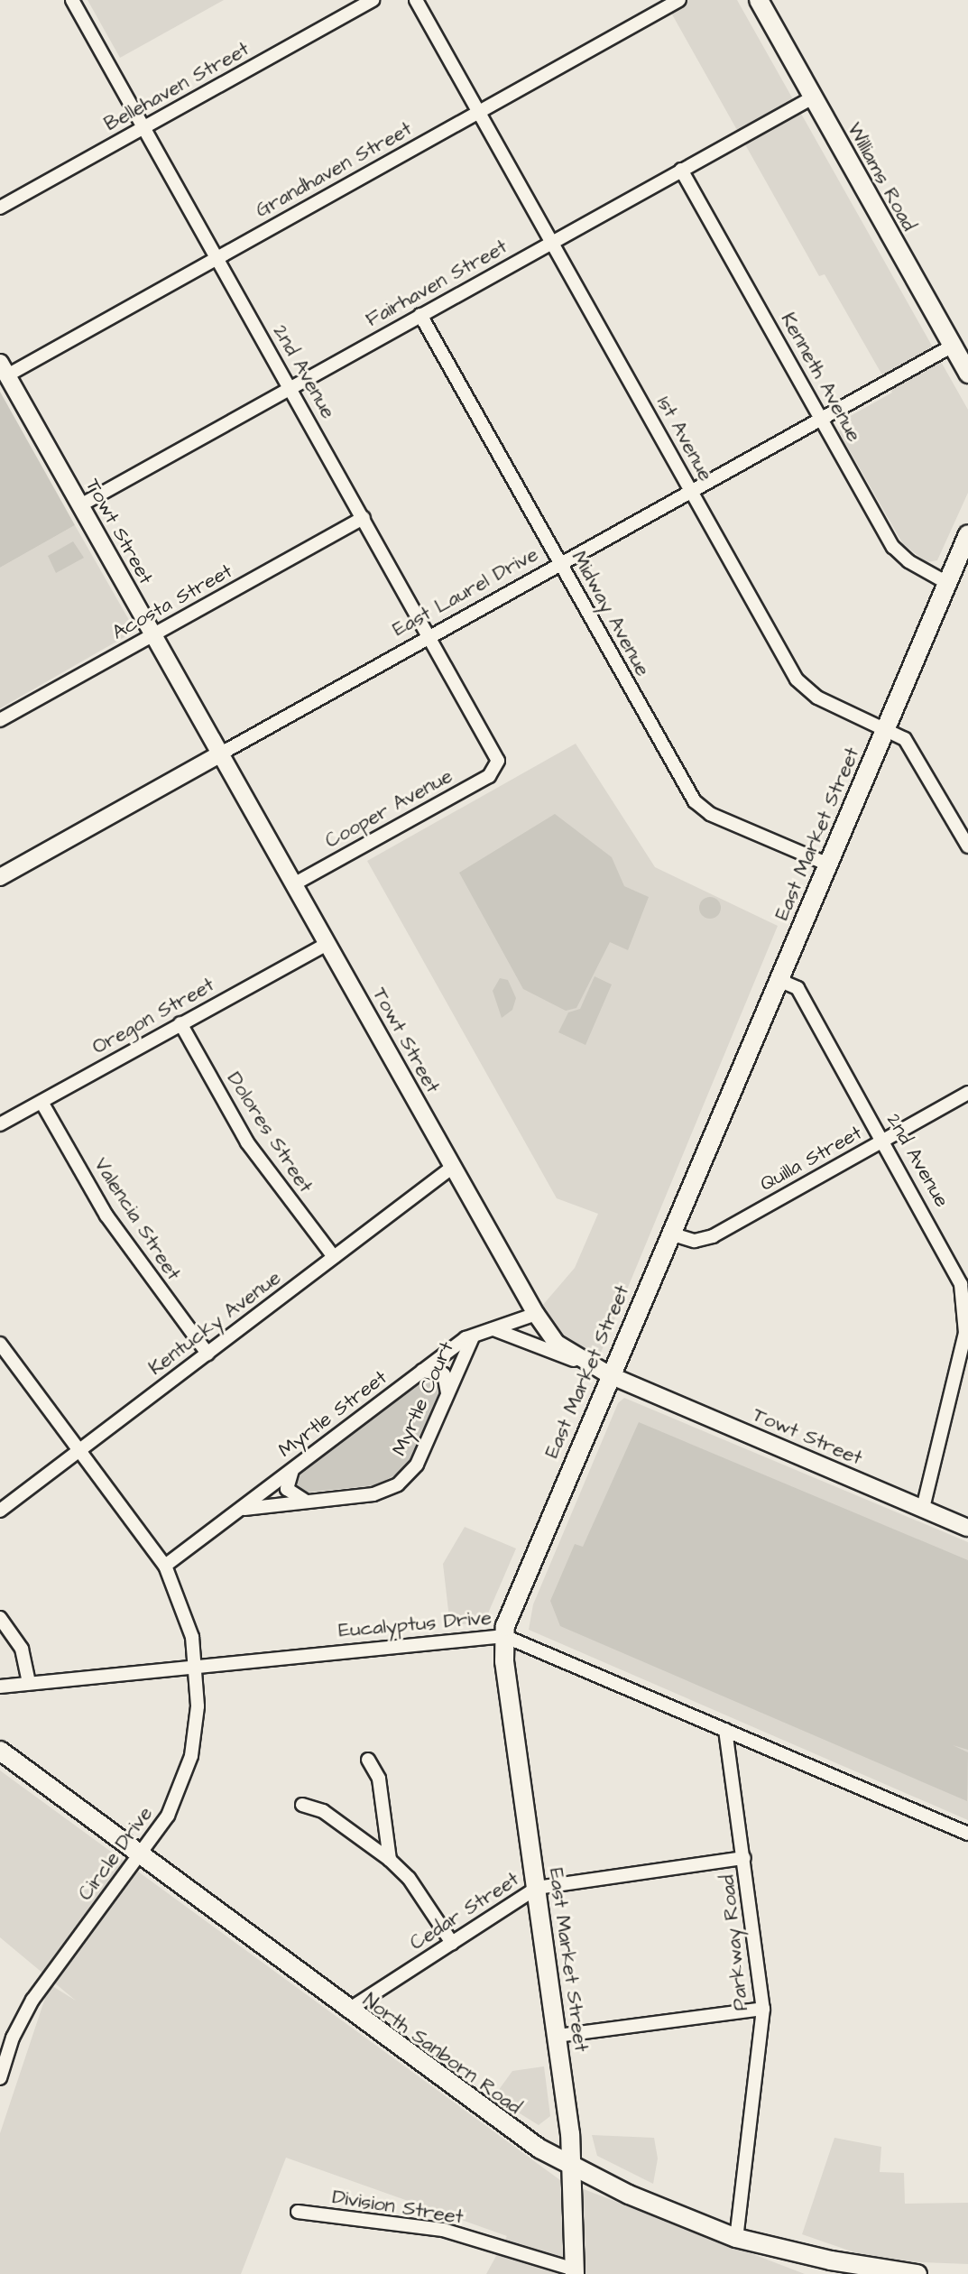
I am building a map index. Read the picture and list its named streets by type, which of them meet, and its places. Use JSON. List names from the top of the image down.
{
  "streets": {
    "main road": ["Williams Road", "East Market Street", "North Sanborn Road"],
    "street": [
      "Bellehaven Street",
      "Grandhaven Street",
      "Fairhaven Street",
      "2nd Avenue",
      "Kenneth Avenue",
      "1st Avenue",
      "Towt Street",
      "East Laurel Drive",
      "Acosta Street",
      "Midway Avenue",
      "Cooper Avenue",
      "Oregon Street",
      "Dolores Street",
      "Quilla Street",
      "Valencia Street",
      "Kentucky Avenue",
      "Myrtle Court",
      "Myrtle Street",
      "Eucalyptus Drive",
      "Circle Drive",
      "Cedar Street",
      "Parkway Road",
      "Division Street"
    ]
  },
  "crossings": [
    ["Bellehaven Street", "2nd Avenue"],
    ["Grandhaven Street", "2nd Avenue"],
    ["Grandhaven Street", "1st Avenue"],
    ["Grandhaven Street", "Towt Street"],
    ["Williams Road", "Fairhaven Street"],
    ["Williams Road", "East Laurel Drive"],
    ["Fairhaven Street", "2nd Avenue"],
    ["Fairhaven Street", "Kenneth Avenue"],
    ["Fairhaven Street", "1st Avenue"],
    ["Fairhaven Street", "Towt Street"],
    ["Fairhaven Street", "Midway Avenue"],
    ["2nd Avenue", "Towt Street"],
    ["2nd Avenue", "East Laurel Drive"],
    ["2nd Avenue", "Acosta Street"],
    ["2nd Avenue", "Cooper Avenue"],
    ["2nd Avenue", "East Market Street"],
    ["2nd Avenue", "Quilla Street"],
    ["Kenneth Avenue", "East Laurel Drive"],
    ["Kenneth Avenue", "East Market Street"],
    ["1st Avenue", "East Laurel Drive"],
    ["1st Avenue", "East Market Street"],
    ["Towt Street", "East Laurel Drive"],
    ["Towt Street", "Acosta Street"],
    ["Towt Street", "Cooper Avenue"],
    ["Towt Street", "East Market Street"],
    ["Towt Street", "Oregon Street"],
    ["Towt Street", "Kentucky Avenue"],
    ["Towt Street", "Myrtle Street"],
    ["East Laurel Drive", "Midway Avenue"],
    ["Midway Avenue", "East Market Street"],
    ["East Market Street", "Quilla Street"],
    ["East Market Street", "Eucalyptus Drive"],
    ["East Market Street", "Cedar Street"],
    ["East Market Street", "North Sanborn Road"],
    ["East Market Street", "Division Street"],
    ["Oregon Street", "Dolores Street"],
    ["Oregon Street", "Valencia Street"],
    ["Dolores Street", "Kentucky Avenue"],
    ["Valencia Street", "Kentucky Avenue"],
    ["Kentucky Avenue", "Circle Drive"],
    ["Myrtle Court", "Myrtle Street"],
    ["Myrtle Street", "Circle Drive"],
    ["Eucalyptus Drive", "Circle Drive"],
    ["Eucalyptus Drive", "Parkway Road"],
    ["Circle Drive", "North Sanborn Road"],
    ["Cedar Street", "Parkway Road"],
    ["Cedar Street", "North Sanborn Road"],
    ["Parkway Road", "North Sanborn Road"]
  ]
}
